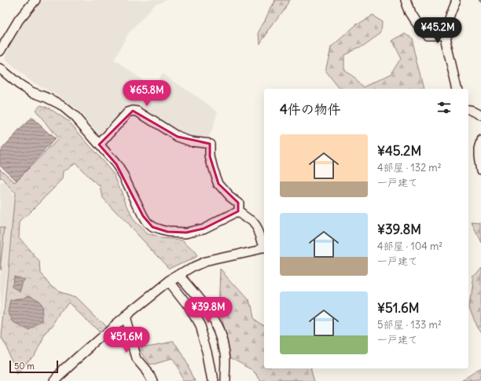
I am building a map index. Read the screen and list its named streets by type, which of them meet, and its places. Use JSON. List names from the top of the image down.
{
  "scale_bar": "50 m",
  "page": {
    "price": [
      "¥45.2M",
      "¥65.8M",
      "¥39.8M",
      "¥51.6M"
    ],
    "heading": "4件の物件",
    "list": [
      {
        "name": "¥45.2M",
        "note": "4部屋 · 132 m² · 一戸建て"
      },
      {
        "name": "¥39.8M",
        "note": "4部屋 · 104 m² · 一戸建て"
      },
      {
        "name": "¥51.6M",
        "note": "5部屋 · 133 m² · 一戸建て"
      }
    ],
    "scale": "50 m"
  }
}
